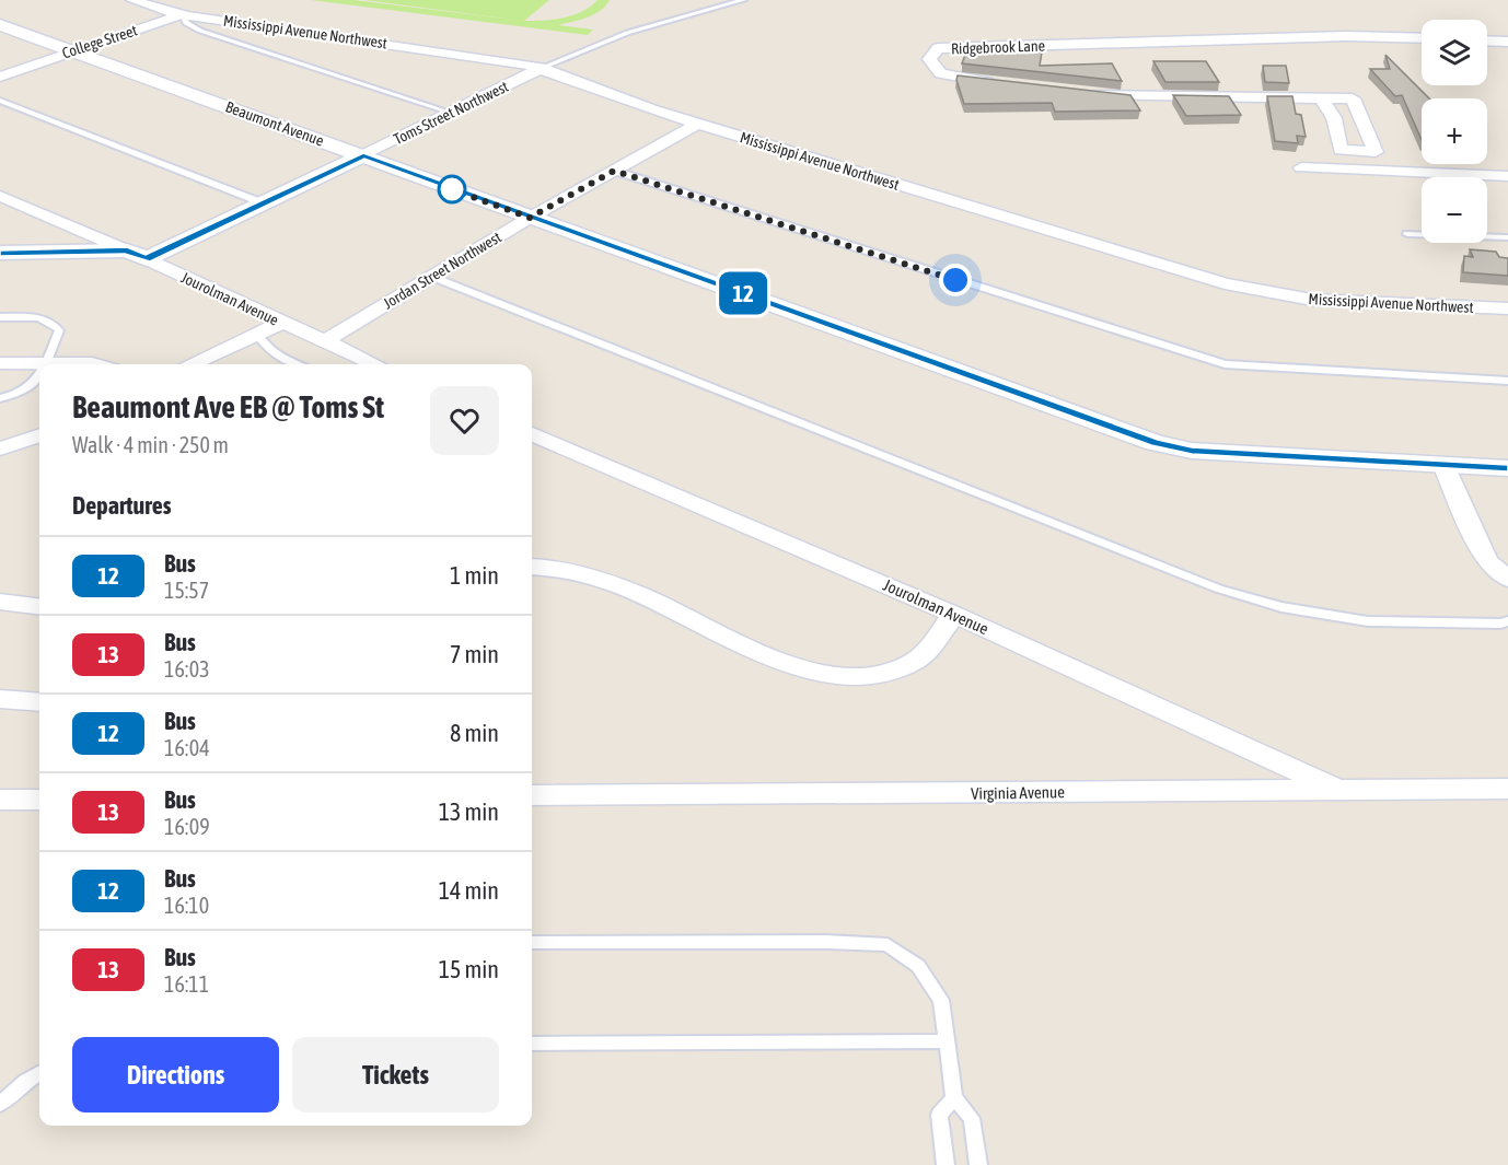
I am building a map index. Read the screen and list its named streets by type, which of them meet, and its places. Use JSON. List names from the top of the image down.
{
  "streets": {
    "street": [
      "Mississippi Avenue Northwest",
      "College Street",
      "Ridgebrook Lane",
      "Toms Street Northwest",
      "Beaumont Avenue",
      "Jordan Street Northwest",
      "Jourolman Avenue",
      "Virginia Avenue"
    ]
  },
  "crossings": [
    ["Mississippi Avenue Northwest", "College Street"],
    ["Mississippi Avenue Northwest", "Toms Street Northwest"],
    ["Mississippi Avenue Northwest", "Jordan Street Northwest"],
    ["College Street", "Beaumont Avenue"],
    ["Toms Street Northwest", "Beaumont Avenue"],
    ["Toms Street Northwest", "Jourolman Avenue"],
    ["Beaumont Avenue", "Jordan Street Northwest"],
    ["Jordan Street Northwest", "Jourolman Avenue"],
    ["Jourolman Avenue", "Virginia Avenue"]
  ],
  "lines": ["bus line 12"],
  "page": {
    "on_map": "12",
    "map_buttons": ["+", "−"],
    "heading": [
      ["Beaumont Ave EB @ Toms St", "Walk · 4 min · 250 m"],
      "Departures"
    ],
    "list": [
      {
        "mark": "12",
        "name": "Bus",
        "note": "15:57",
        "value": "1 min"
      },
      {
        "mark": "13",
        "name": "Bus",
        "note": "16:03",
        "value": "7 min"
      },
      {
        "mark": "12",
        "name": "Bus",
        "note": "16:04",
        "value": "8 min"
      },
      {
        "mark": "13",
        "name": "Bus",
        "note": "16:09",
        "value": "13 min"
      },
      {
        "mark": "12",
        "name": "Bus",
        "note": "16:10",
        "value": "14 min"
      },
      {
        "mark": "13",
        "name": "Bus",
        "note": "16:11",
        "value": "15 min"
      }
    ],
    "buttons": ["Directions", "Tickets"]
  }
}
